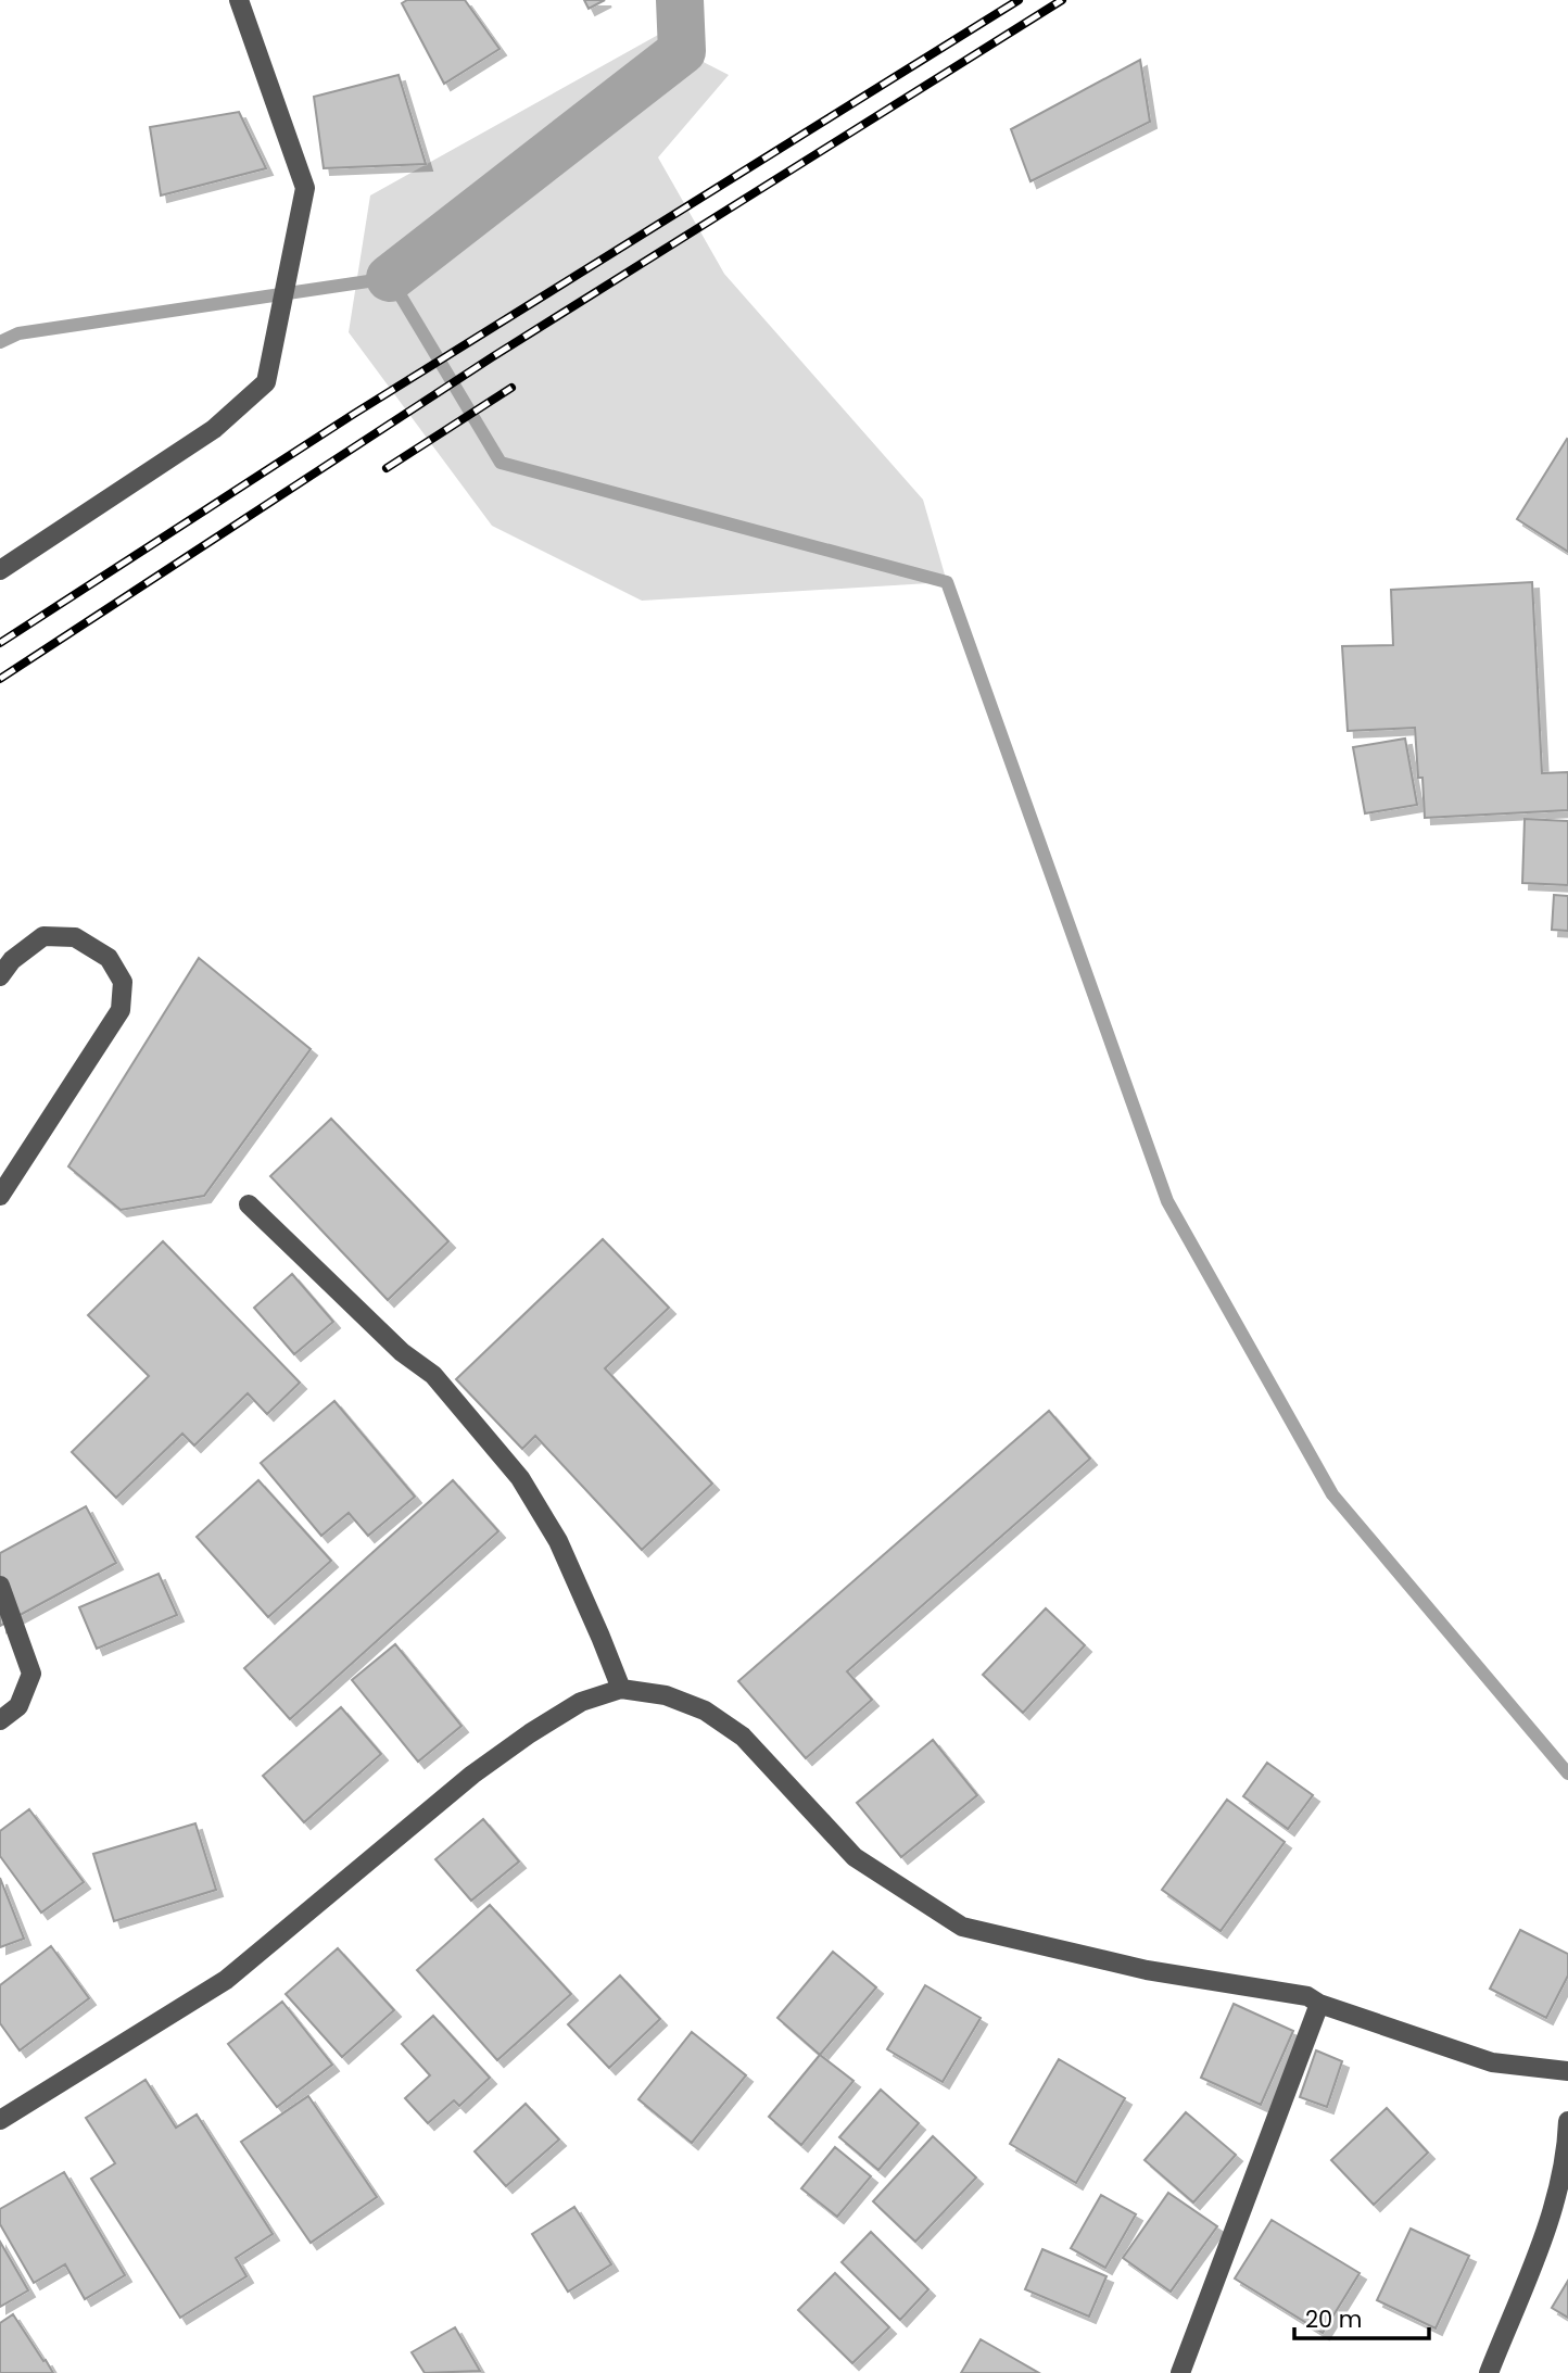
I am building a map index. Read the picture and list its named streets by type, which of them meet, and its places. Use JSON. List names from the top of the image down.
{
  "scale_bar": "20 m"
}
